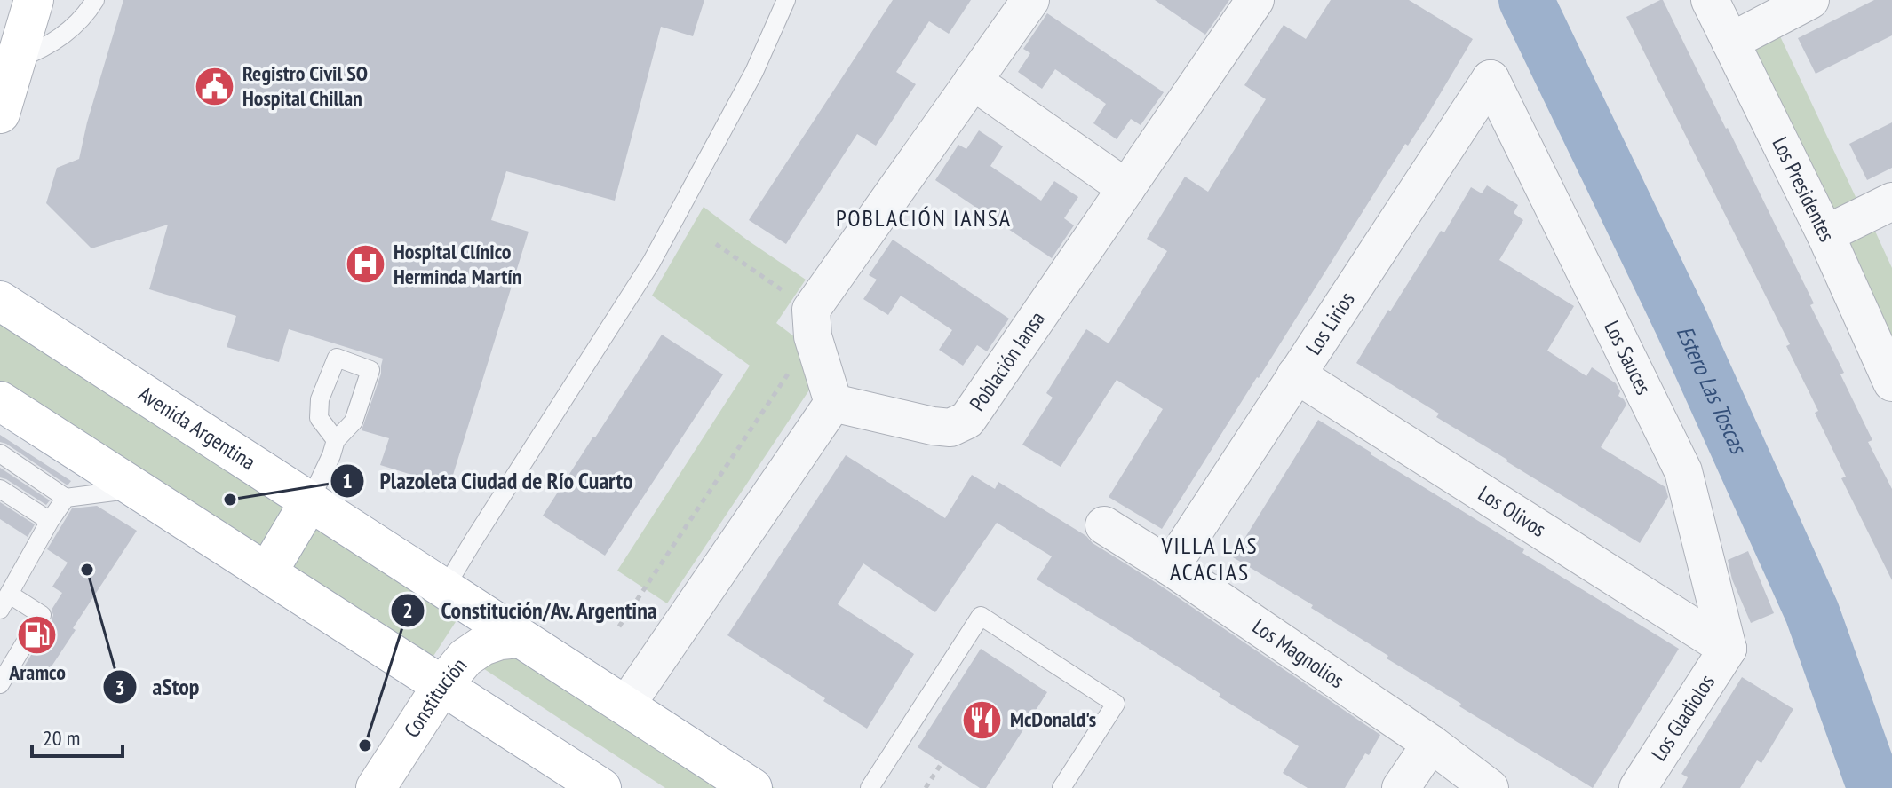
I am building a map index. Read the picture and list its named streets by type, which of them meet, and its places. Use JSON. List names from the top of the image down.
{
  "streets": {
    "main road": ["Avenida Argentina", "Constitución"],
    "street": [
      "Los Presidentes",
      "Los Lirios",
      "Los Sauces",
      "Población Iansa",
      "Los Olivos",
      "Los Magnolios",
      "Los Gladiolos"
    ]
  },
  "crossings": [
    ["Los Lirios", "Los Sauces"],
    ["Los Lirios", "Los Olivos"],
    ["Los Lirios", "Los Magnolios"],
    ["Los Sauces", "Los Olivos"],
    ["Los Sauces", "Los Gladiolos"],
    ["Avenida Argentina", "Constitución"],
    ["Los Olivos", "Los Gladiolos"]
  ],
  "districts": ["POBLACIÓN IANSA", "VILLA LAS ACACIAS"],
  "water": ["Estero Las Toscas"],
  "places": {
    "public building": ["Registro Civil SO Hospital Chillan"],
    "hospital": ["Hospital Clínico Herminda Martín"],
    "other": ["Plazoleta Ciudad de Río Cuarto", "aStop", "Constitución/Av. Argentina"],
    "fuel station": ["Aramco"],
    "restaurant": ["McDonald's"]
  },
  "scale_bar": "20 m"
}
